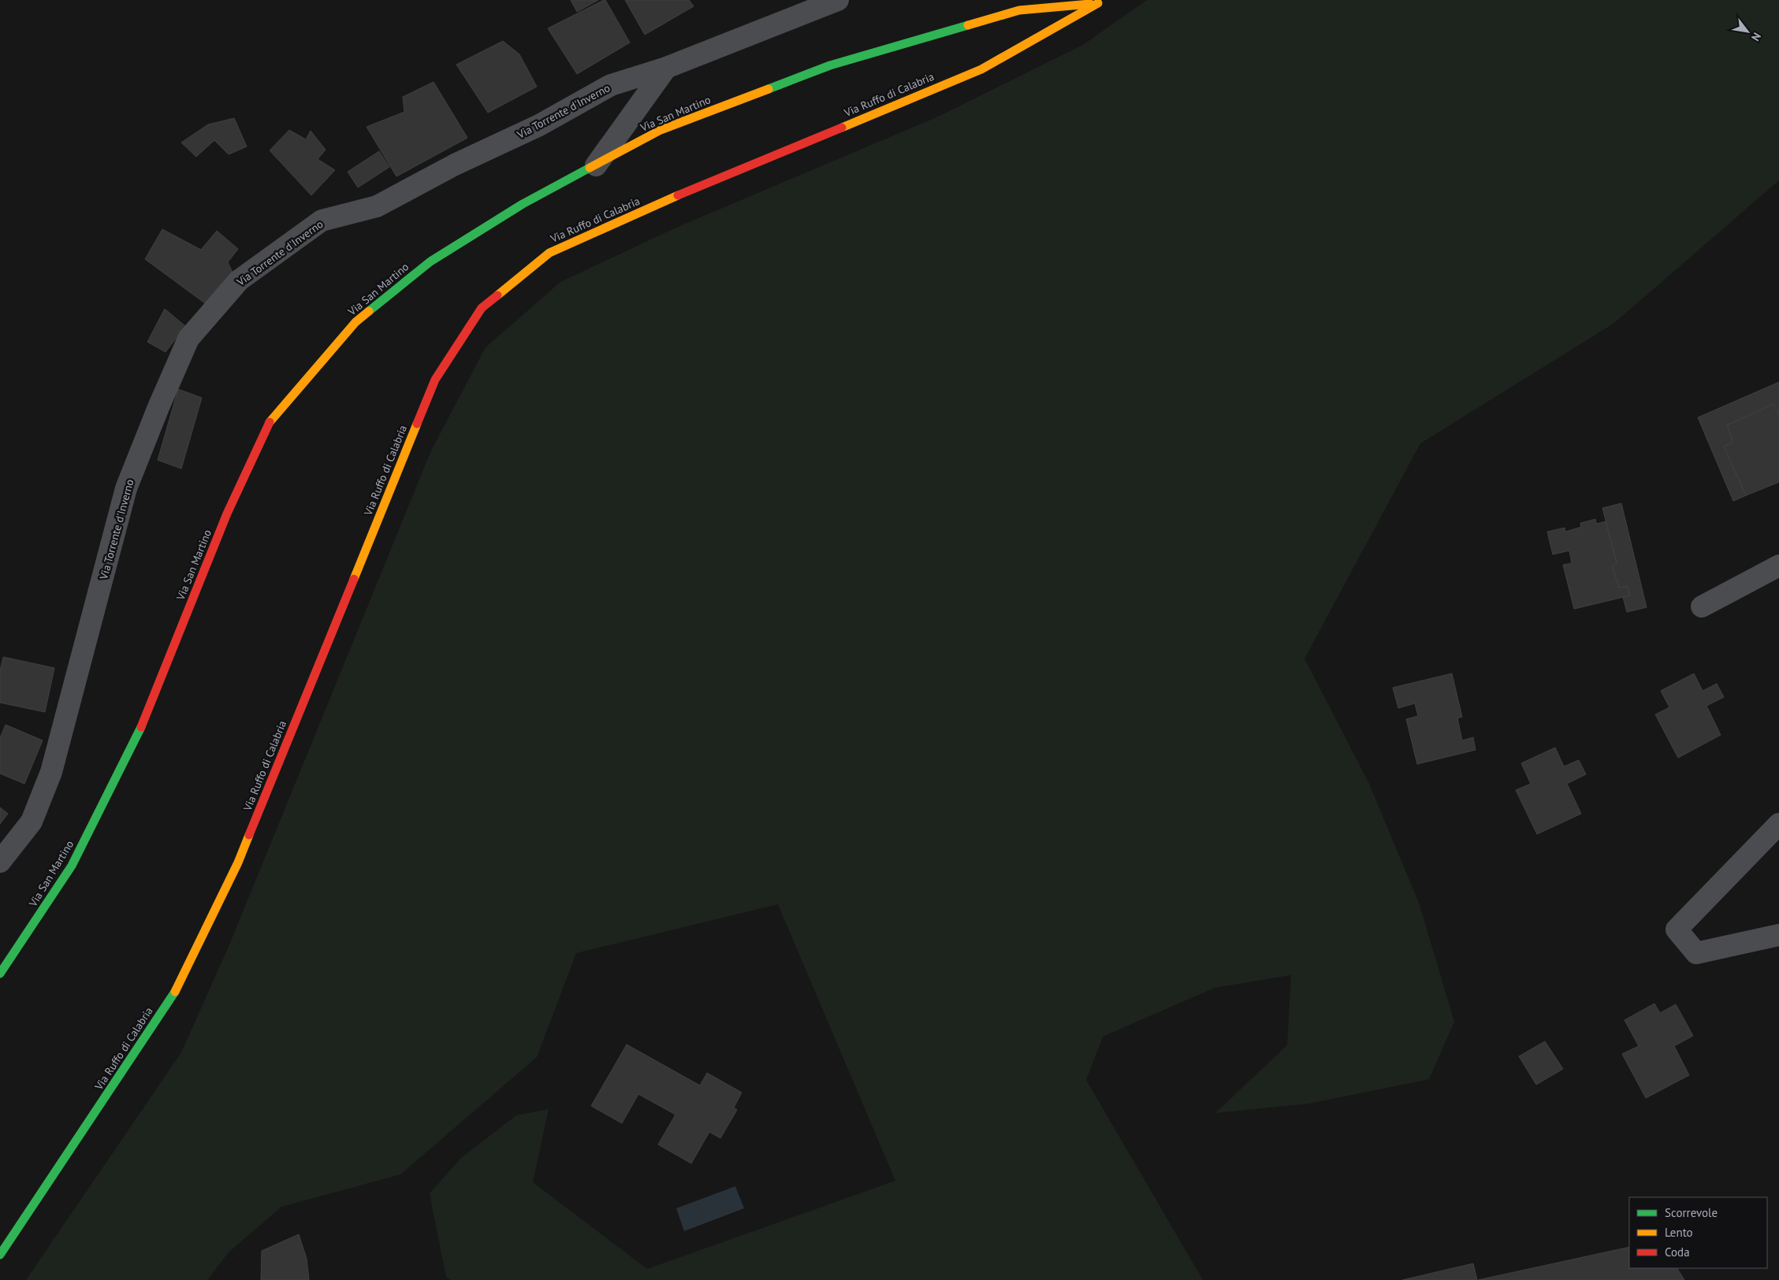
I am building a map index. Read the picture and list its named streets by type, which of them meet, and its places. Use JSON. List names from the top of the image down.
{
  "streets": {
    "street": ["Via Ruffo di Calabria", "Via Torrente d'Inverno", "Via San Martino"]
  },
  "crossings": [
    ["Via Ruffo di Calabria", "Via San Martino"]
  ],
  "legend": ["Scorrevole", "Lento", "Coda"],
  "north": "bottom right"
}
